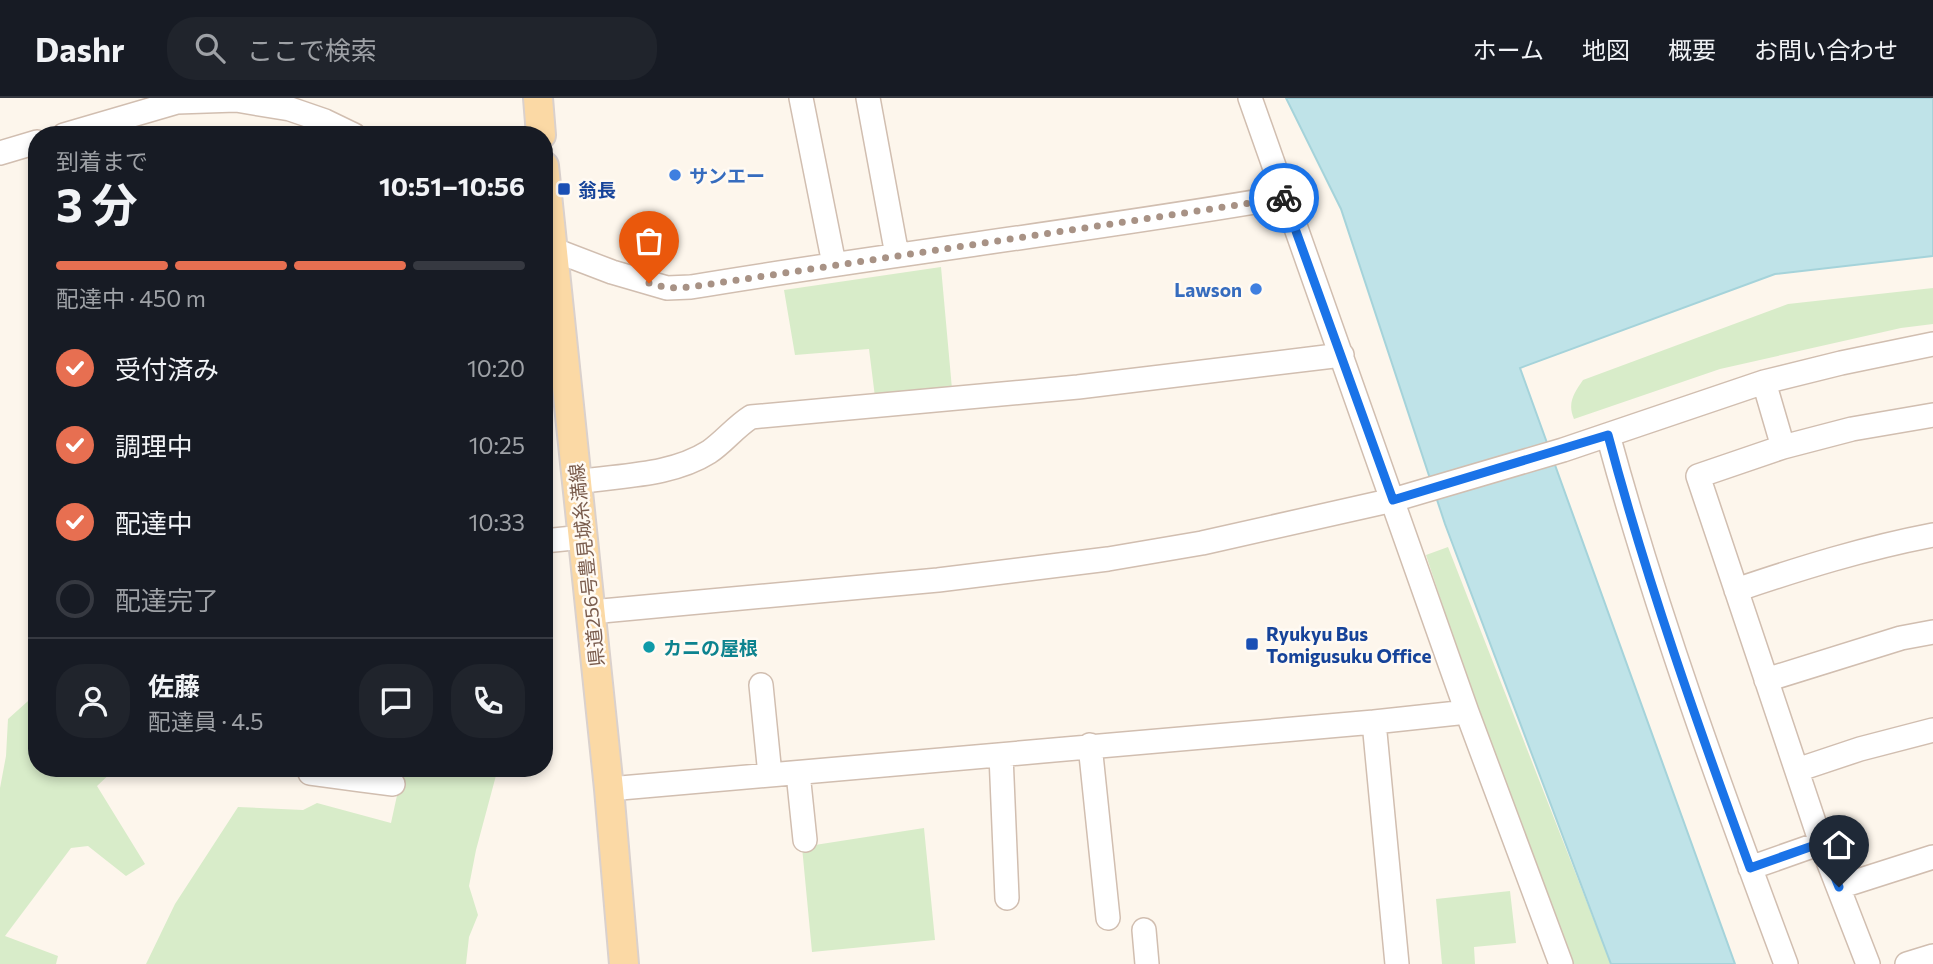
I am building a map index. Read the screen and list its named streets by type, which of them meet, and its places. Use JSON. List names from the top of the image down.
{
  "streets": {
    "main road": ["県道256号豊見城糸満線"]
  },
  "places": {
    "other": ["サンエー", "Lawson", "カニの屋根"],
    "transit": ["翁長", "Ryukyu Bus Tomigusuku Office"]
  },
  "page": {
    "header": "Dashr",
    "search": "ここで検索",
    "nav": [
      "ホーム",
      "地図",
      "概要",
      "お問い合わせ"
    ],
    "heading": ["3 分", "到着まで", "10:51–10:56"],
    "panel": ["佐藤", "配達員 · 4.5"],
    "bar": "配達中 · 450 m",
    "list": [
      ["受付済み", "10:20"],
      ["調理中", "10:25"],
      ["配達中", "10:33"],
      "配達完了"
    ]
  }
}
